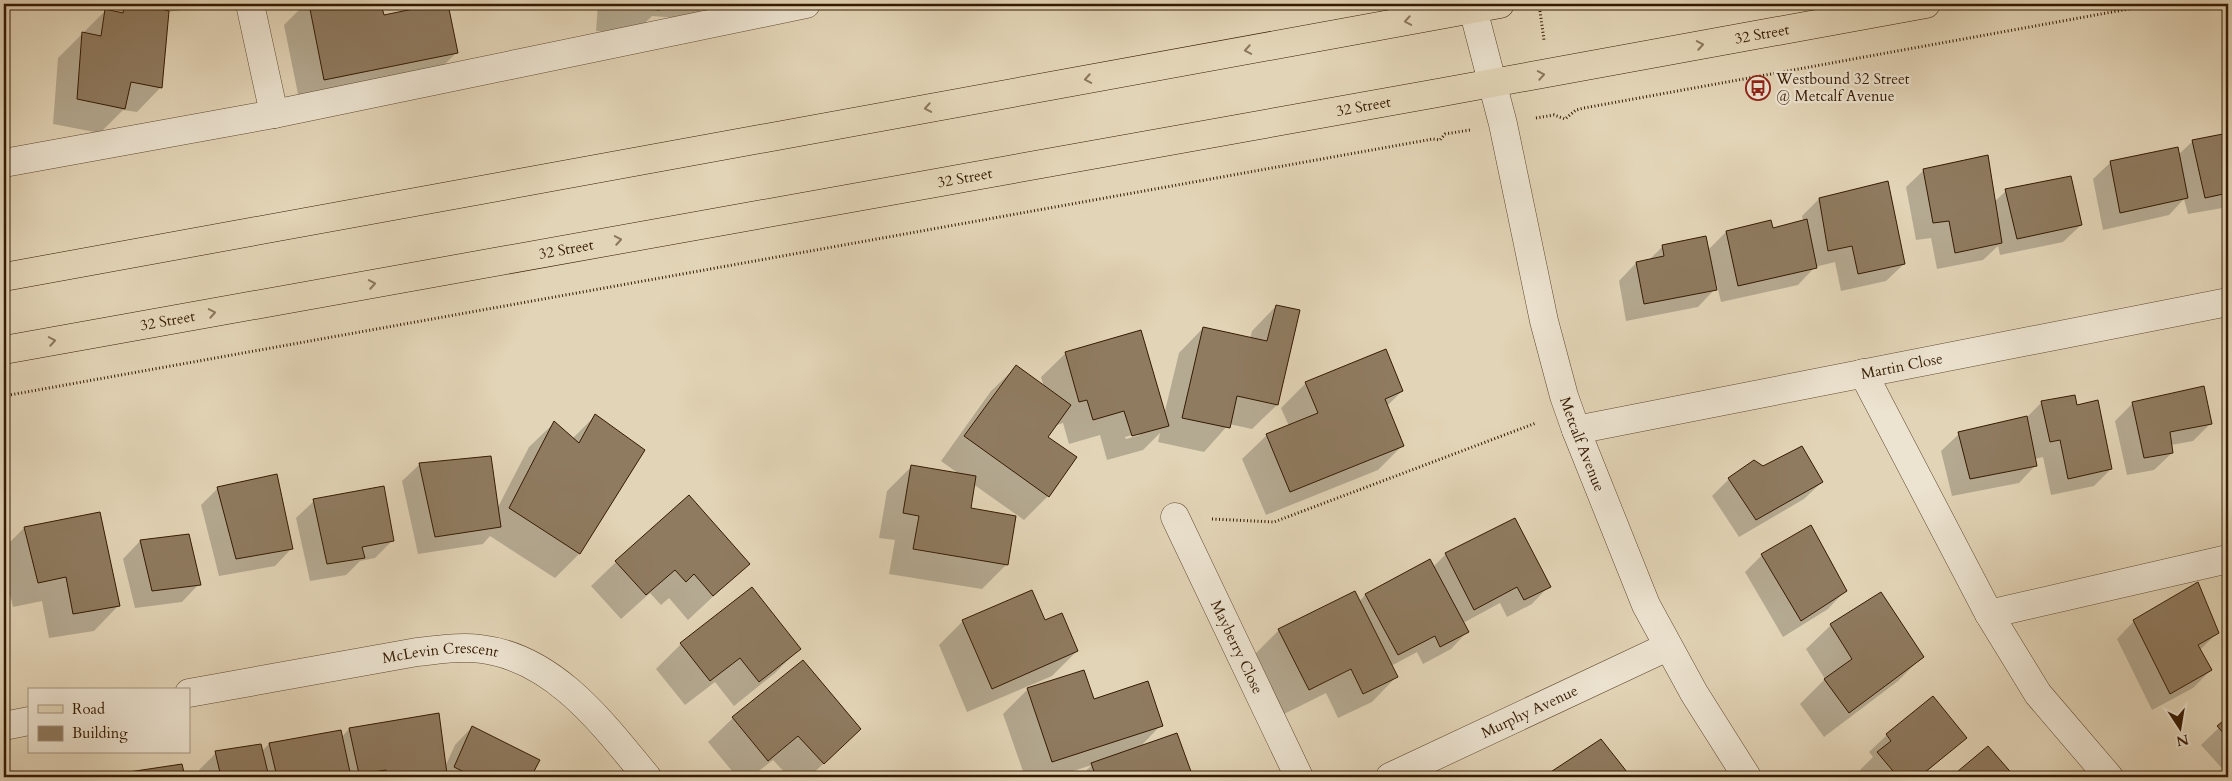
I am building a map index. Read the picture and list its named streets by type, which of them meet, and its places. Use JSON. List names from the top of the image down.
{
  "streets": {
    "main road": ["32 Street"],
    "street": [
      "Martin Close",
      "Metcalf Avenue",
      "Mayberry Close",
      "McLevin Crescent",
      "Murphy Avenue"
    ]
  },
  "crossings": [
    ["32 Street", "Metcalf Avenue"],
    ["Martin Close", "Metcalf Avenue"],
    ["Metcalf Avenue", "Murphy Avenue"]
  ],
  "places": {
    "bus stop": ["Westbound 32 Street @ Metcalf Avenue"]
  },
  "legend": ["Road", "Building"],
  "north": "bottom"
}
